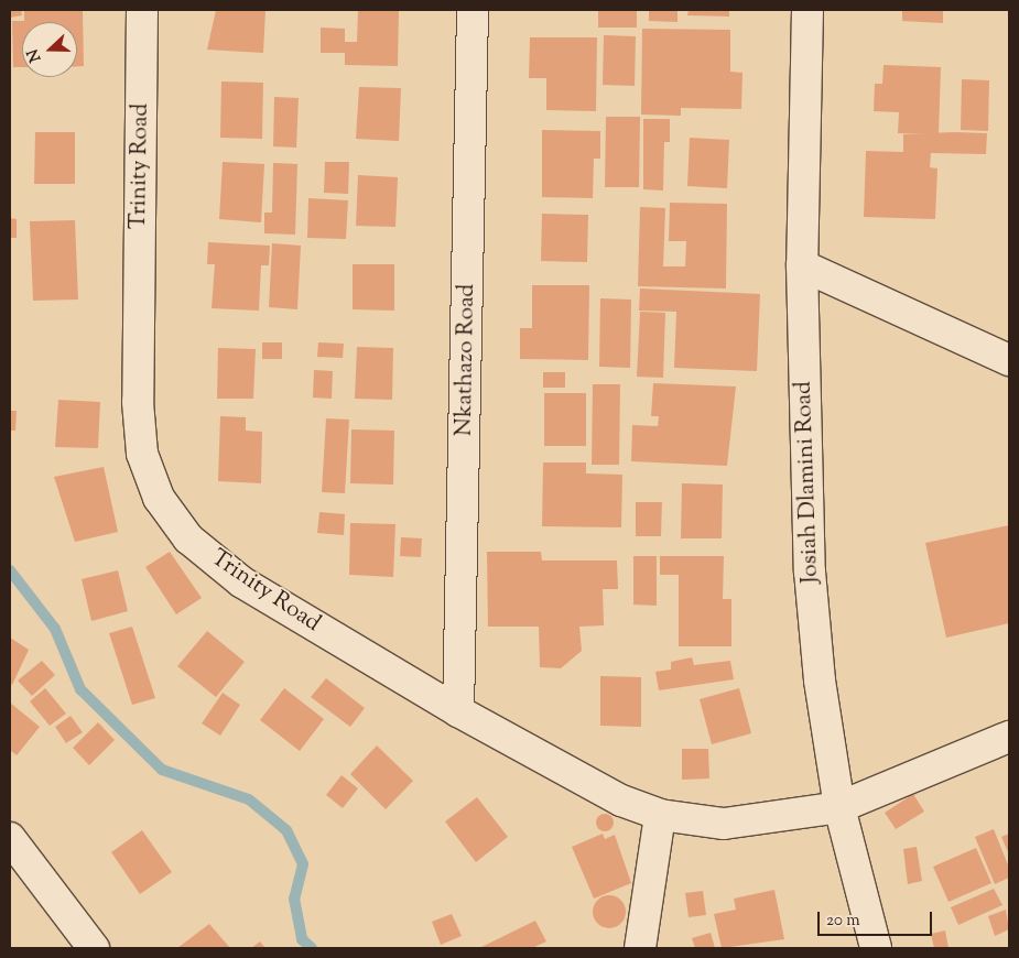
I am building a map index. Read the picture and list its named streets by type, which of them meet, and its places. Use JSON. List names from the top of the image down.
{
  "streets": {
    "street": ["Trinity Road", "Nkathazo Road", "Josiah Dlamini Road"]
  },
  "crossings": [
    ["Trinity Road", "Nkathazo Road"],
    ["Trinity Road", "Josiah Dlamini Road"]
  ],
  "scale_bar": "20 m",
  "north": "left"
}
